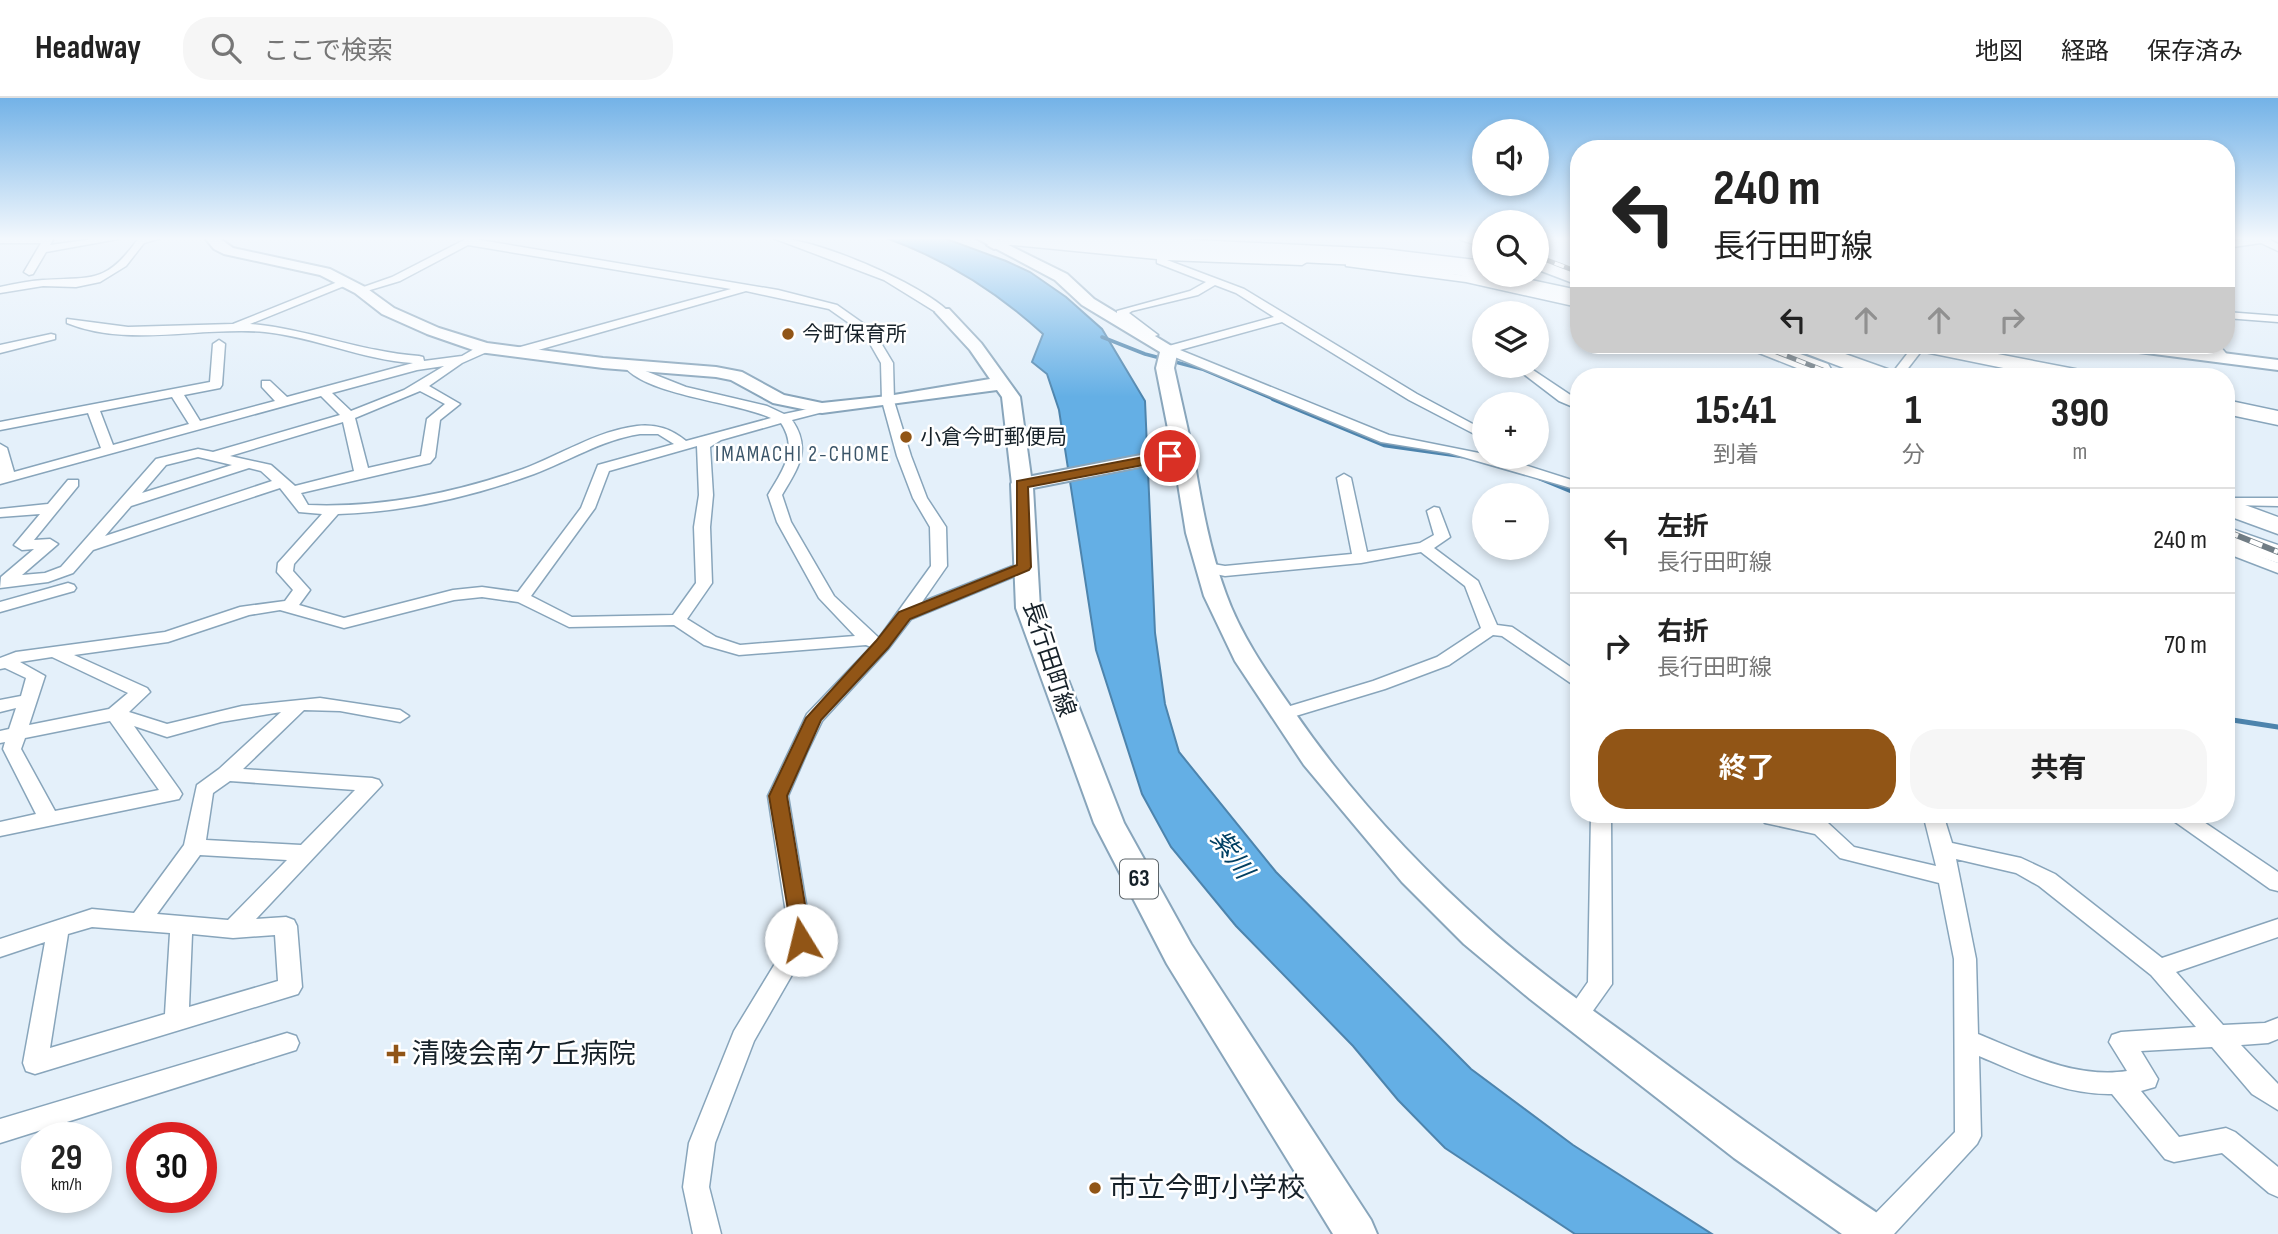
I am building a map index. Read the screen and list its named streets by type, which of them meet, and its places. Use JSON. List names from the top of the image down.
{
  "streets": {
    "main road": ["長行田町線", "63"]
  },
  "districts": ["IMAMACHI 2-CHOME"],
  "water": ["紫川"],
  "places": {
    "other": ["今町保育所", "小倉今町郵便局", "市立今町小学校"],
    "health": ["清陵会南ケ丘病院"]
  },
  "page": {
    "header": "Headway",
    "search": "ここで検索",
    "nav": ["地図", "経路", "保存済み"],
    "map_buttons": ["+", "−"],
    "turn": ["240 m", "長行田町線"],
    "eta": [
      "15:41",
      "到着",
      "1",
      "分",
      "390",
      "m"
    ],
    "list": [
      {
        "name": "左折",
        "note": "長行田町線",
        "value": "240 m"
      },
      {
        "name": "右折",
        "note": "長行田町線",
        "value": "70 m"
      }
    ],
    "buttons": ["終了", "共有"],
    "speed": "29 km/h",
    "limit": "30"
  }
}
